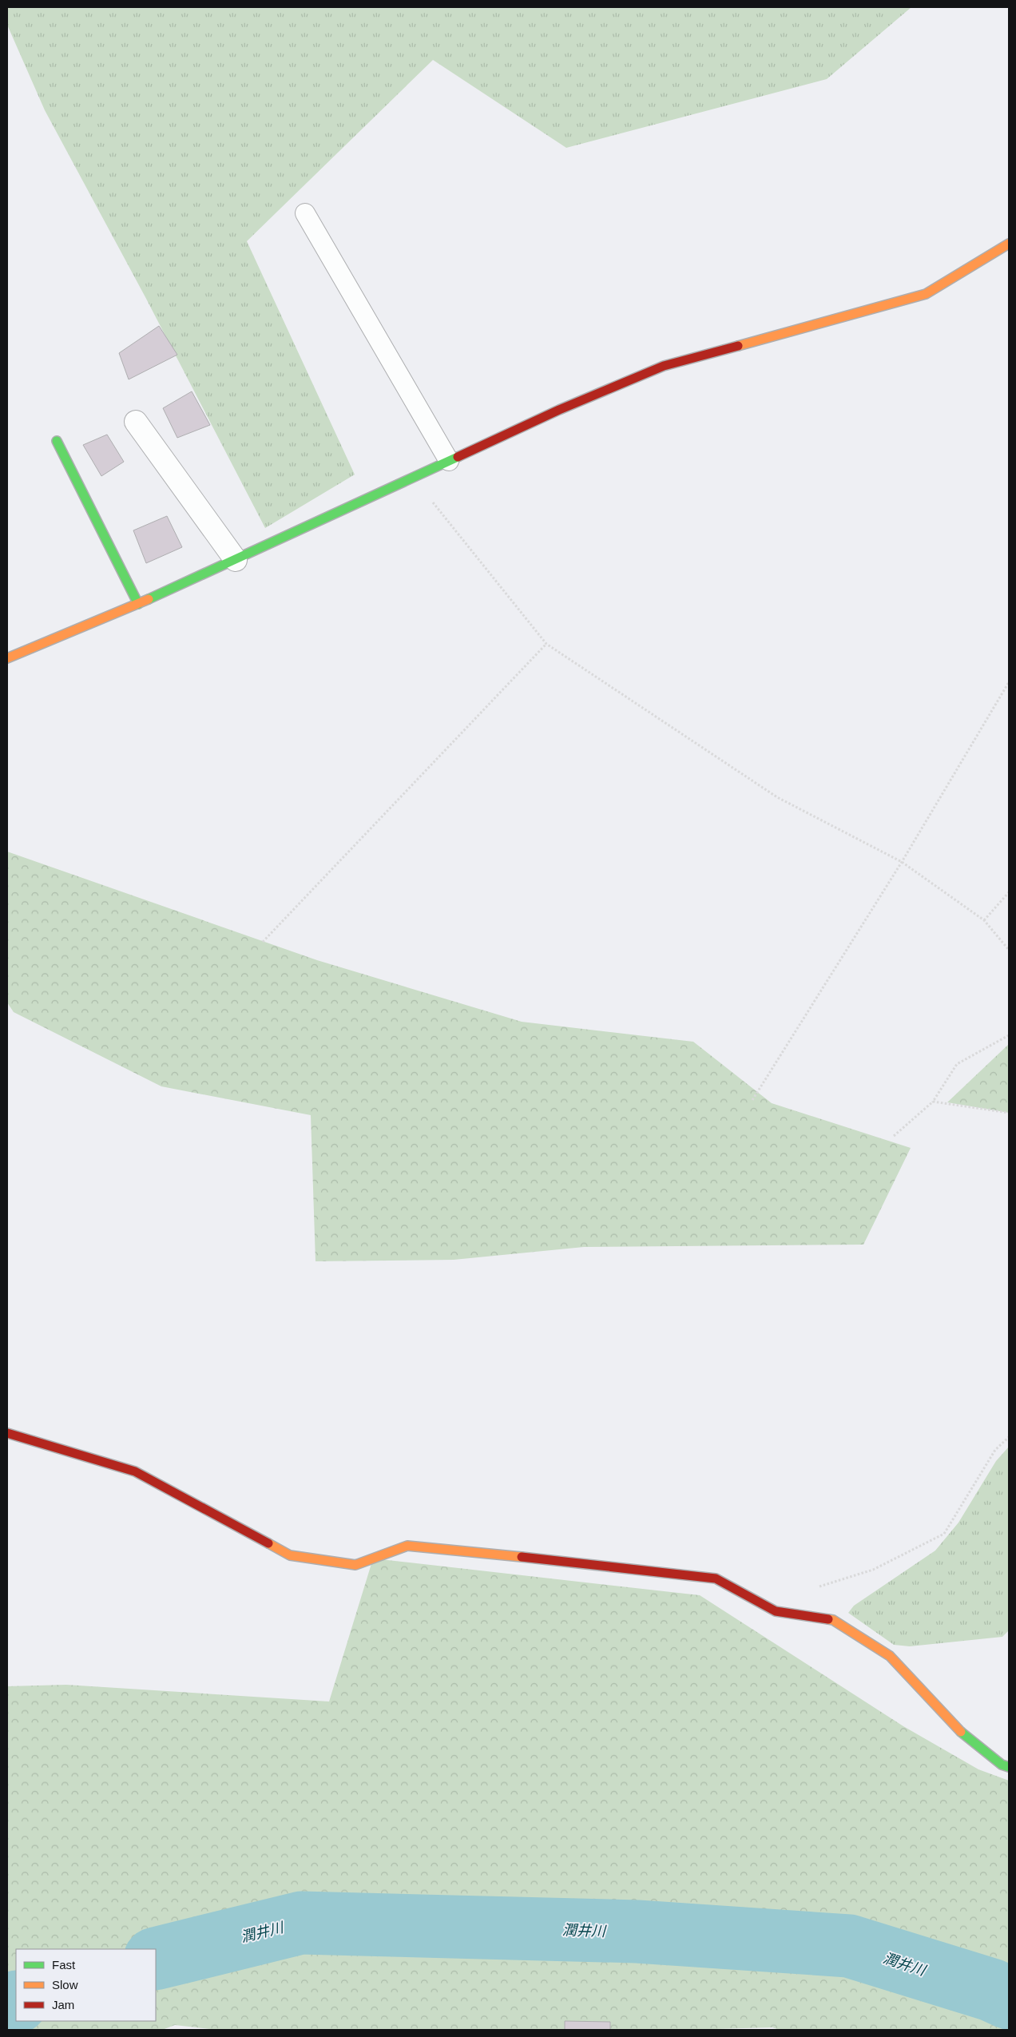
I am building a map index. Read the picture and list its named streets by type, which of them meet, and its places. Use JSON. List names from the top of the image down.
{
  "water": ["潤井川"],
  "legend": ["Fast", "Slow", "Jam"]
}
